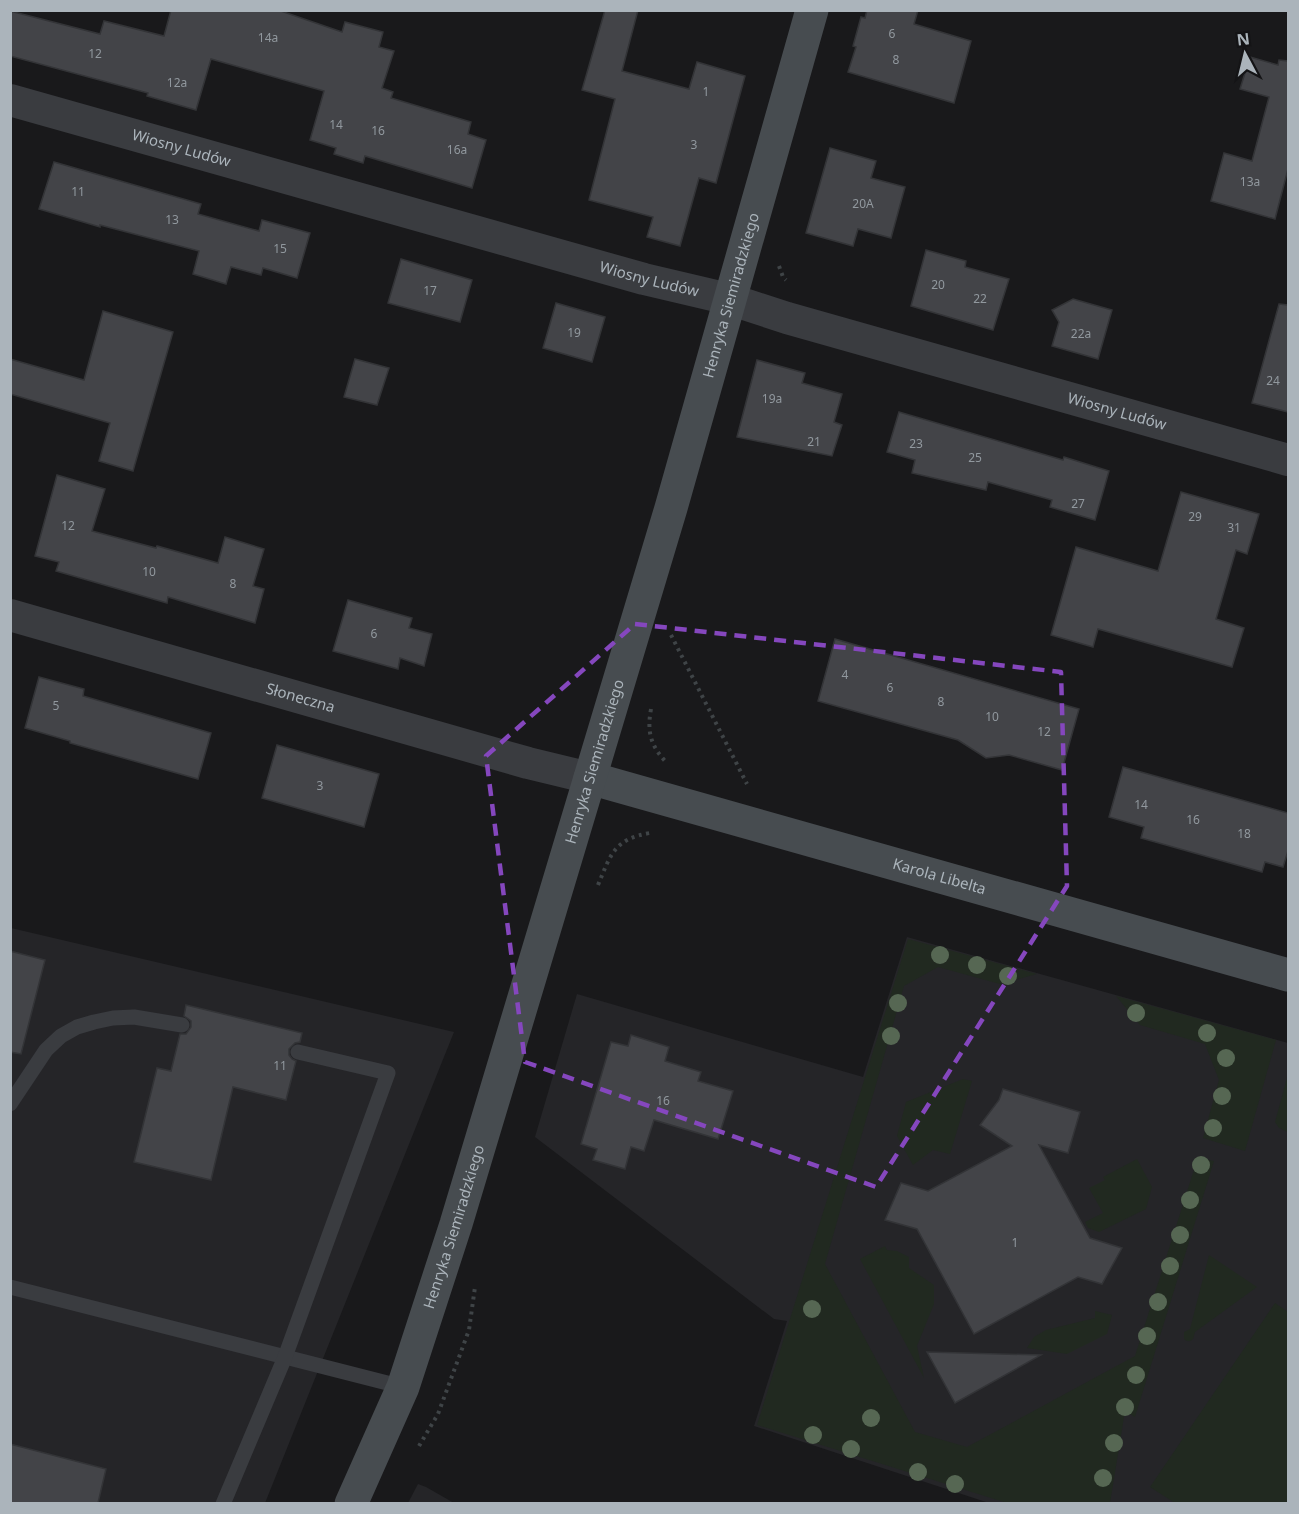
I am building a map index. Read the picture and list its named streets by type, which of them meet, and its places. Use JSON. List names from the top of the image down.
{
  "streets": {
    "main road": ["Henryka Siemiradzkiego", "Karola Libelta"],
    "street": ["Wiosny Ludów", "Słoneczna"]
  },
  "crossings": [
    ["Wiosny Ludów", "Henryka Siemiradzkiego"],
    ["Henryka Siemiradzkiego", "Słoneczna"],
    ["Henryka Siemiradzkiego", "Karola Libelta"],
    ["Słoneczna", "Karola Libelta"]
  ],
  "house_numbers": [
    "6",
    "14a",
    "12",
    "8",
    "12a",
    "1",
    "14",
    "16",
    "3",
    "16a",
    "13a",
    "11",
    "20A",
    "13",
    "15",
    "20",
    "17",
    "22",
    "19",
    "22a",
    "24",
    "19a",
    "21",
    "23",
    "25",
    "27",
    "29",
    "12",
    "31",
    "10",
    "8",
    "6",
    "4",
    "6",
    "8",
    "5",
    "10",
    "12",
    "3",
    "14",
    "16",
    "18",
    "11",
    "16",
    "1"
  ],
  "north": "top"
}
